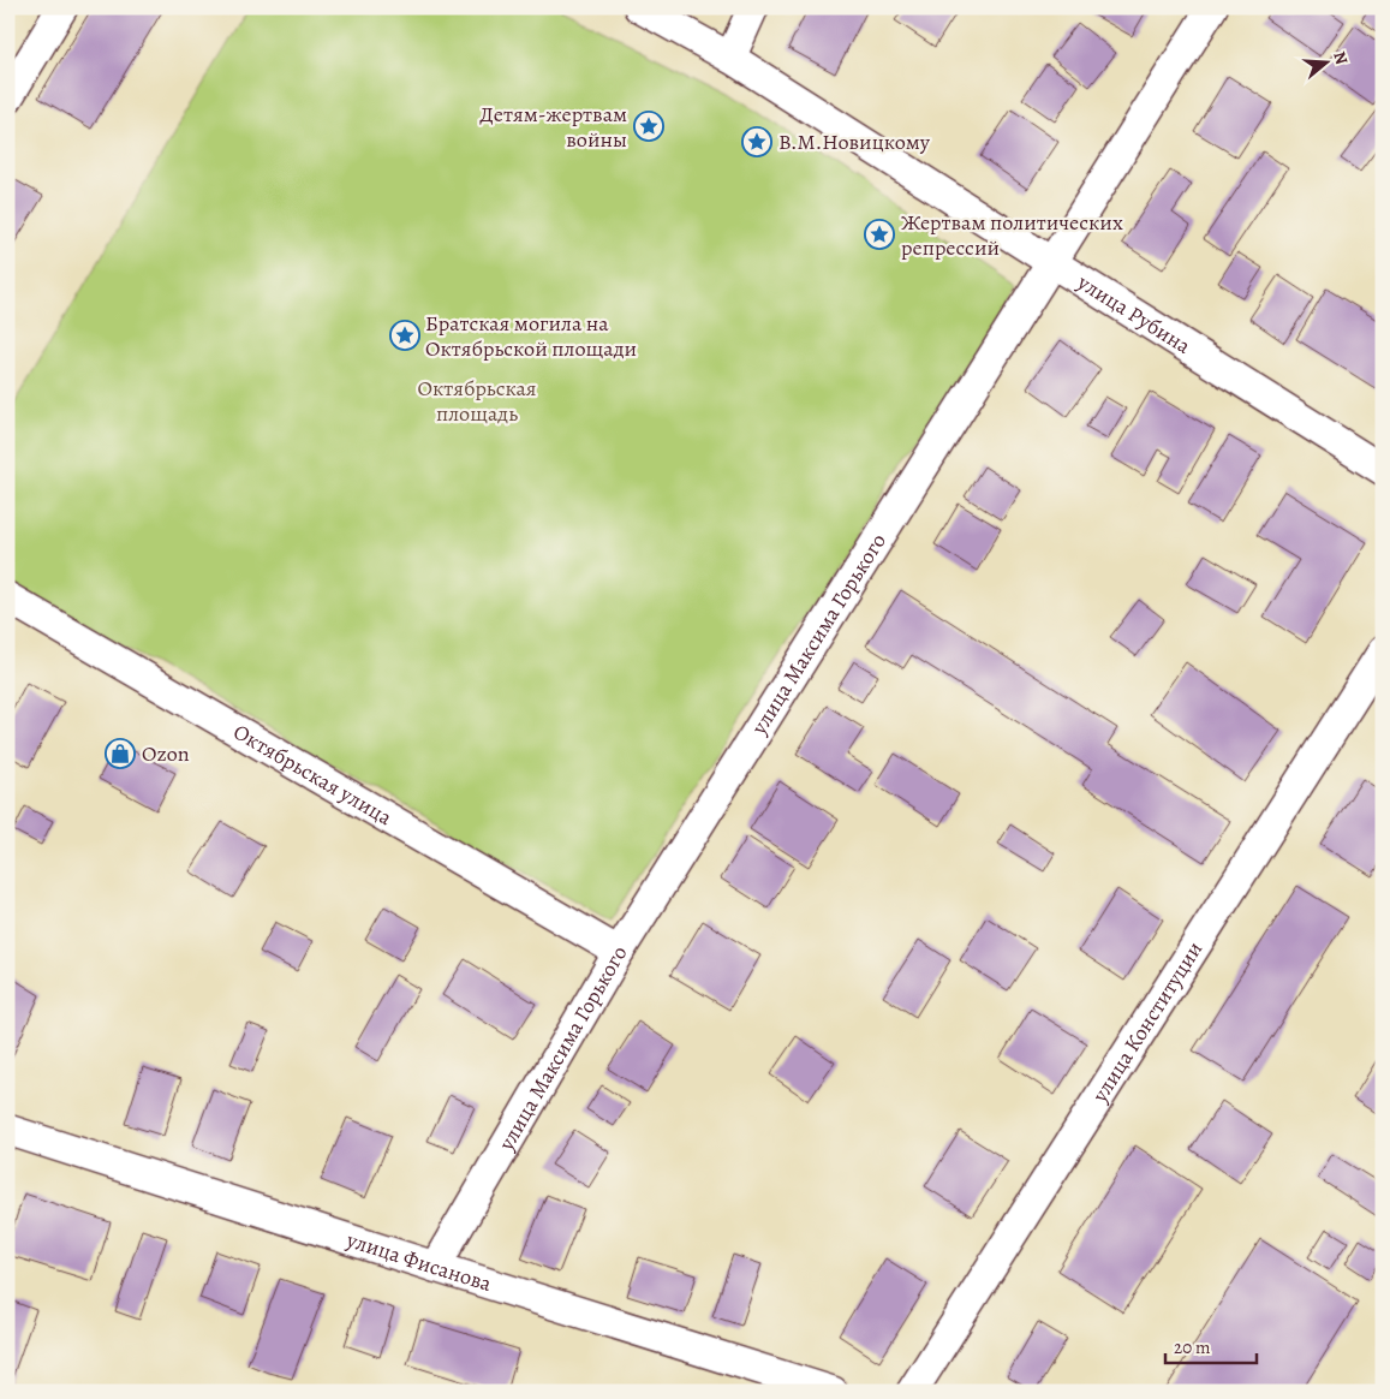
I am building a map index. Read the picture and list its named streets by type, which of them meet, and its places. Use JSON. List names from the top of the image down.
{
  "streets": {
    "street": [
      "улица Рубина",
      "улица Максима Горького",
      "Октябрьская улица",
      "улица Конституции",
      "улица Фисанова"
    ]
  },
  "crossings": [
    ["улица Рубина", "улица Максима Горького"],
    ["улица Максима Горького", "Октябрьская улица"],
    ["улица Максима Горького", "улица Фисанова"]
  ],
  "parks": ["Октябрьская площадь"],
  "places": {
    "place": [
      "Детям-жертвам войны",
      "В.М.Новицкому",
      "Жертвам политических репрессий",
      "Братская могила на Октябрьской площади"
    ],
    "shop": ["Ozon"]
  },
  "scale_bar": "20 m",
  "north": "right"
}
